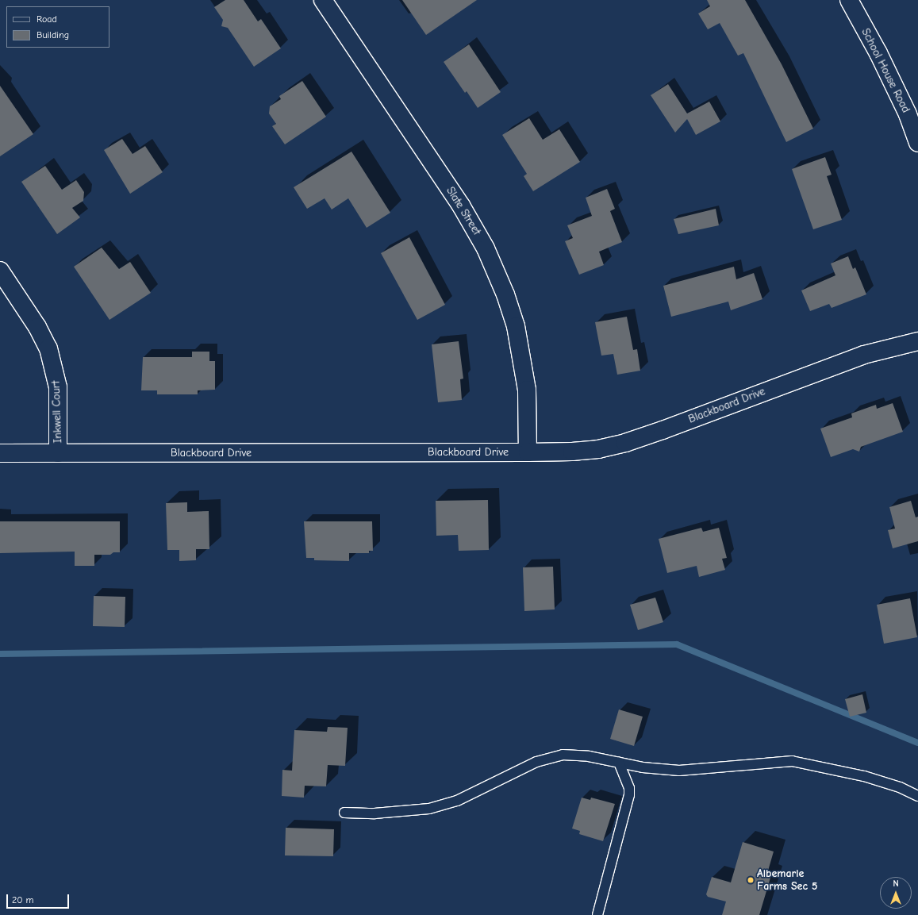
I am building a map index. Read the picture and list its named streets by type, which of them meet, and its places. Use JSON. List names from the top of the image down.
{
  "streets": {
    "street": [
      "School House Road",
      "Slate Street",
      "Blackboard Drive",
      "Inkwell Court"
    ]
  },
  "crossings": [
    ["Slate Street", "Blackboard Drive"],
    ["Blackboard Drive", "Inkwell Court"]
  ],
  "places": ["Albemarle Farms Sec 5"],
  "legend": ["Road", "Building"],
  "scale_bar": "20 m",
  "north": "top"
}
